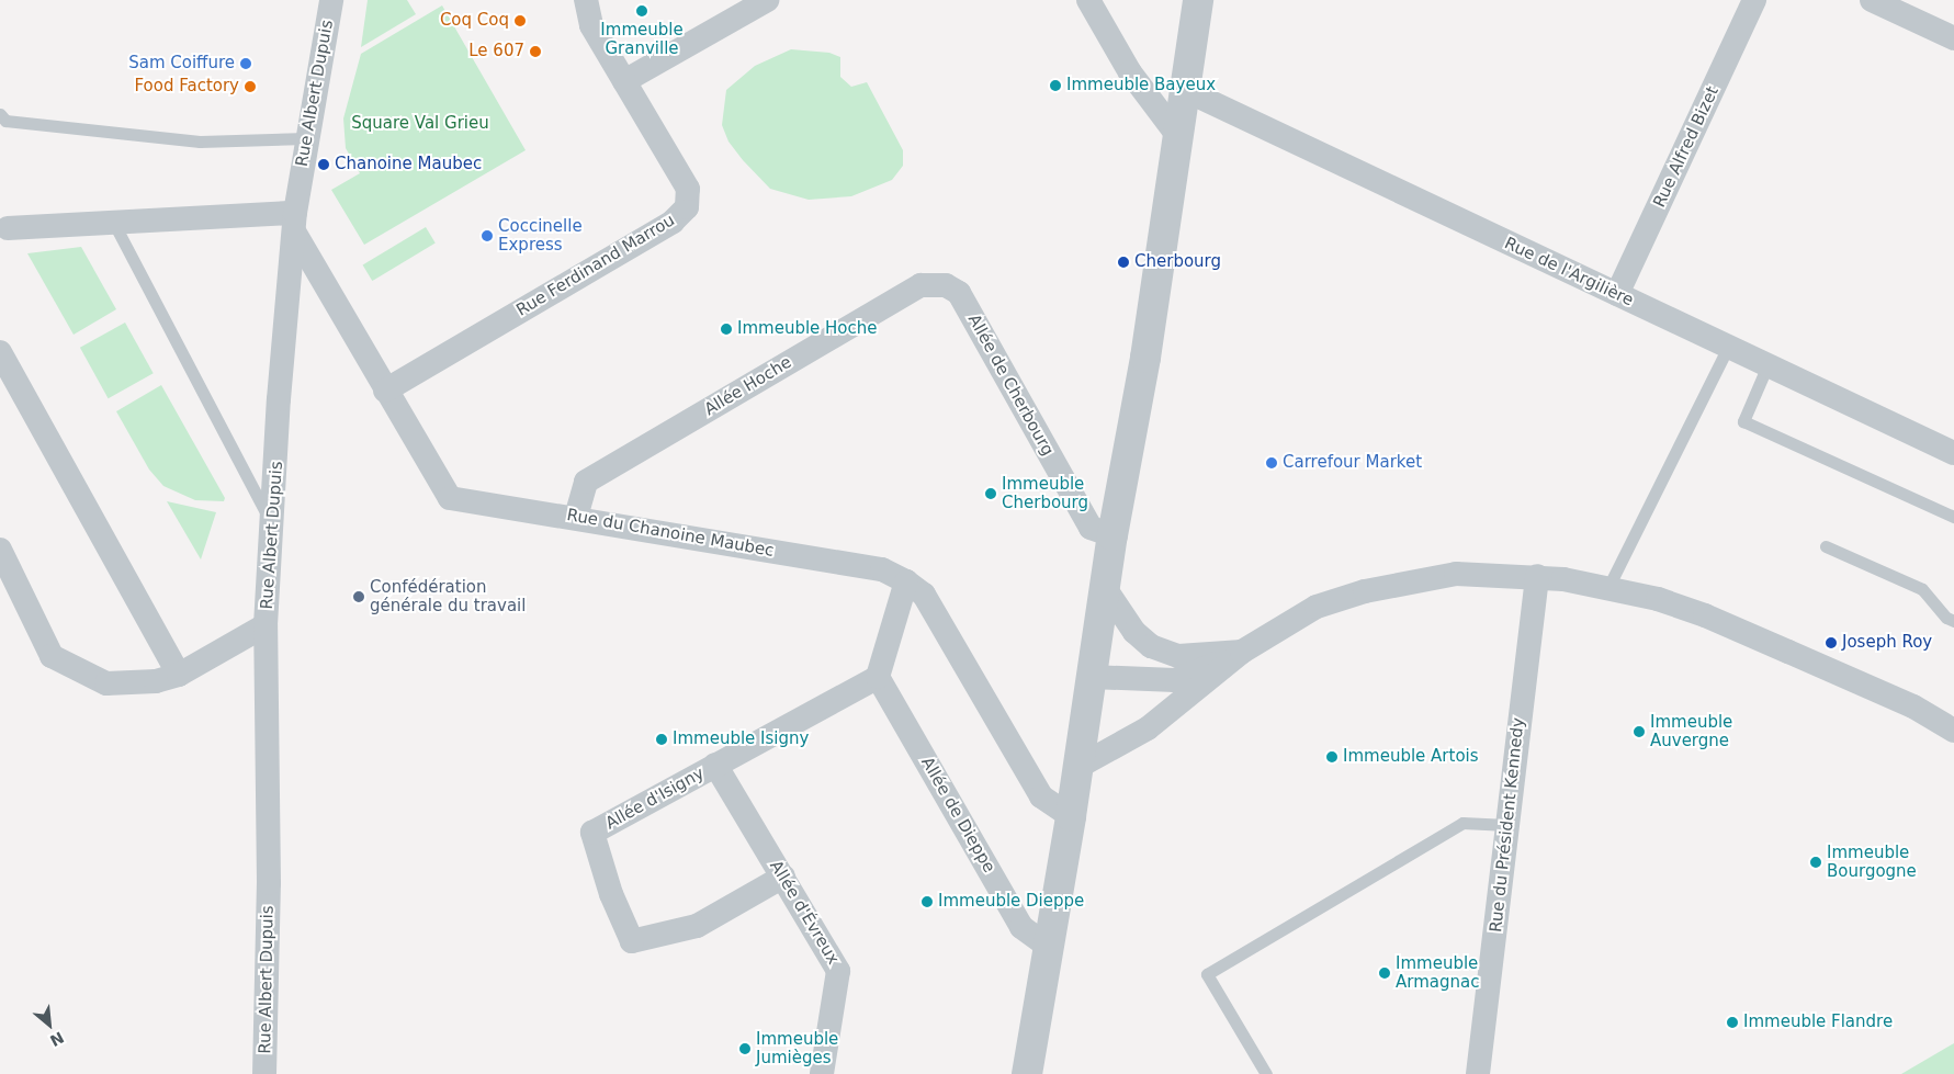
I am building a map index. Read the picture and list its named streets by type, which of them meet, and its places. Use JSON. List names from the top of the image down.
{
  "streets": {
    "street": [
      "Rue Albert Dupuis",
      "Rue Alfred Bizet",
      "Rue Ferdinand Marrou",
      "Rue de l'Argilière",
      "Allée de Cherbourg",
      "Allée Hoche",
      "Rue du Chanoine Maubec",
      "Allée d'Isigny",
      "Allée de Dieppe",
      "Rue du Président Kennedy",
      "Allée d'Évreux"
    ]
  },
  "crossings": [
    ["Rue Albert Dupuis", "Rue du Chanoine Maubec"],
    ["Rue Alfred Bizet", "Rue de l'Argilière"],
    ["Rue Ferdinand Marrou", "Rue du Chanoine Maubec"],
    ["Allée de Cherbourg", "Allée Hoche"],
    ["Allée Hoche", "Rue du Chanoine Maubec"],
    ["Allée d'Isigny", "Allée de Dieppe"],
    ["Allée d'Isigny", "Allée d'Évreux"]
  ],
  "parks": ["Square Val Grieu"],
  "places": [
    "Immeuble Granville",
    "Coq Coq",
    "Le 607",
    "Sam Coiffure",
    "Immeuble Bayeux",
    "Food Factory",
    "Chanoine Maubec",
    "Coccinelle Express",
    "Cherbourg",
    "Immeuble Hoche",
    "Carrefour Market",
    "Immeuble Cherbourg",
    "Confédération générale du travail",
    "Joseph Roy",
    "Immeuble Auvergne",
    "Immeuble Isigny",
    "Immeuble Artois",
    "Immeuble Bourgogne",
    "Immeuble Dieppe",
    "Immeuble Armagnac",
    "Immeuble Flandre",
    "Immeuble Jumièges"
  ],
  "north": "bottom right"
}
